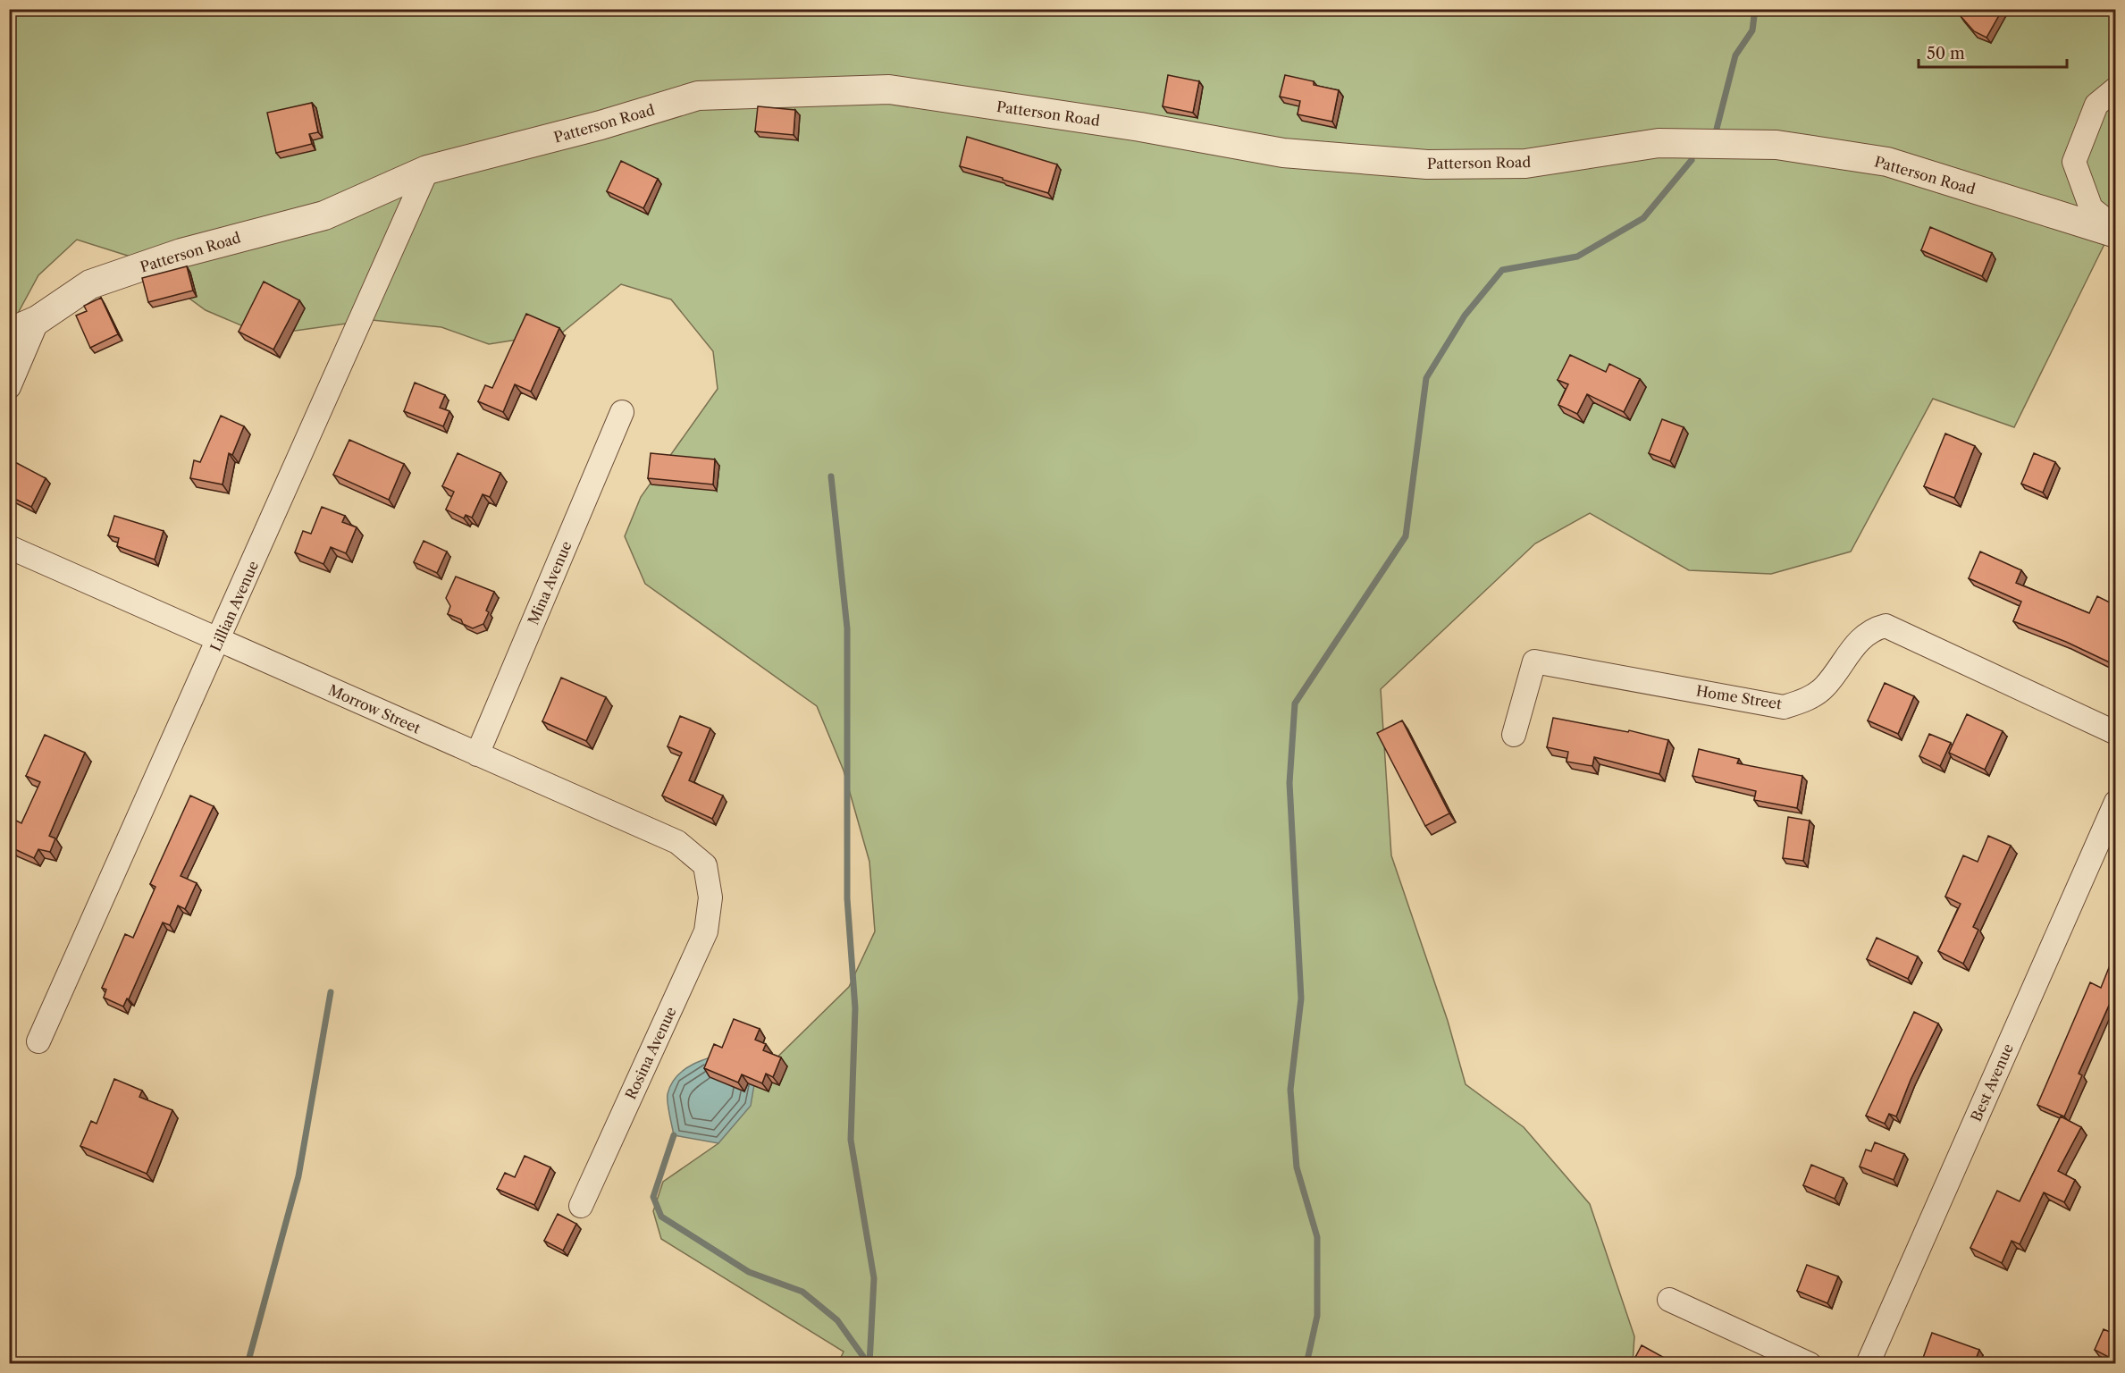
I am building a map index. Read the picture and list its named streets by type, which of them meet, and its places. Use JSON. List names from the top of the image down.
{
  "streets": {
    "street": [
      "Patterson Road",
      "Mina Avenue",
      "Lillian Avenue",
      "Home Street",
      "Morrow Street",
      "Rosina Avenue",
      "Best Avenue"
    ]
  },
  "crossings": [
    ["Patterson Road", "Lillian Avenue"],
    ["Mina Avenue", "Morrow Street"],
    ["Lillian Avenue", "Morrow Street"],
    ["Morrow Street", "Rosina Avenue"]
  ],
  "scale_bar": "50 m"
}
